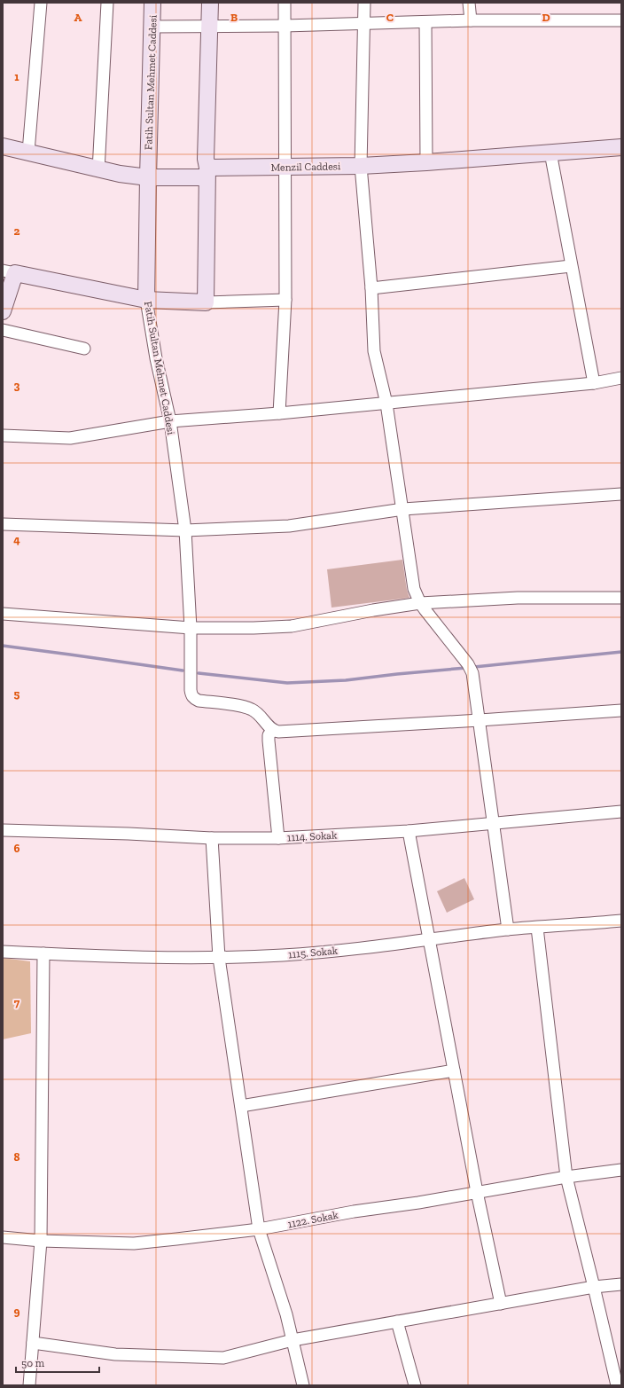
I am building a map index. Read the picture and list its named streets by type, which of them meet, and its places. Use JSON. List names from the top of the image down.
{
  "streets": {
    "street": [
      "Fatih Sultan Mehmet Caddesi",
      "Menzil Caddesi",
      "1114. Sokak",
      "1115. Sokak",
      "1122. Sokak"
    ]
  },
  "crossings": [
    ["Fatih Sultan Mehmet Caddesi", "Menzil Caddesi"]
  ],
  "scale_bar": "50 m",
  "grid": {
    "columns": [
      "A",
      "B",
      "C",
      "D"
    ],
    "rows": [
      "1",
      "2",
      "3",
      "4",
      "5",
      "6",
      "7",
      "8",
      "9"
    ]
  }
}
